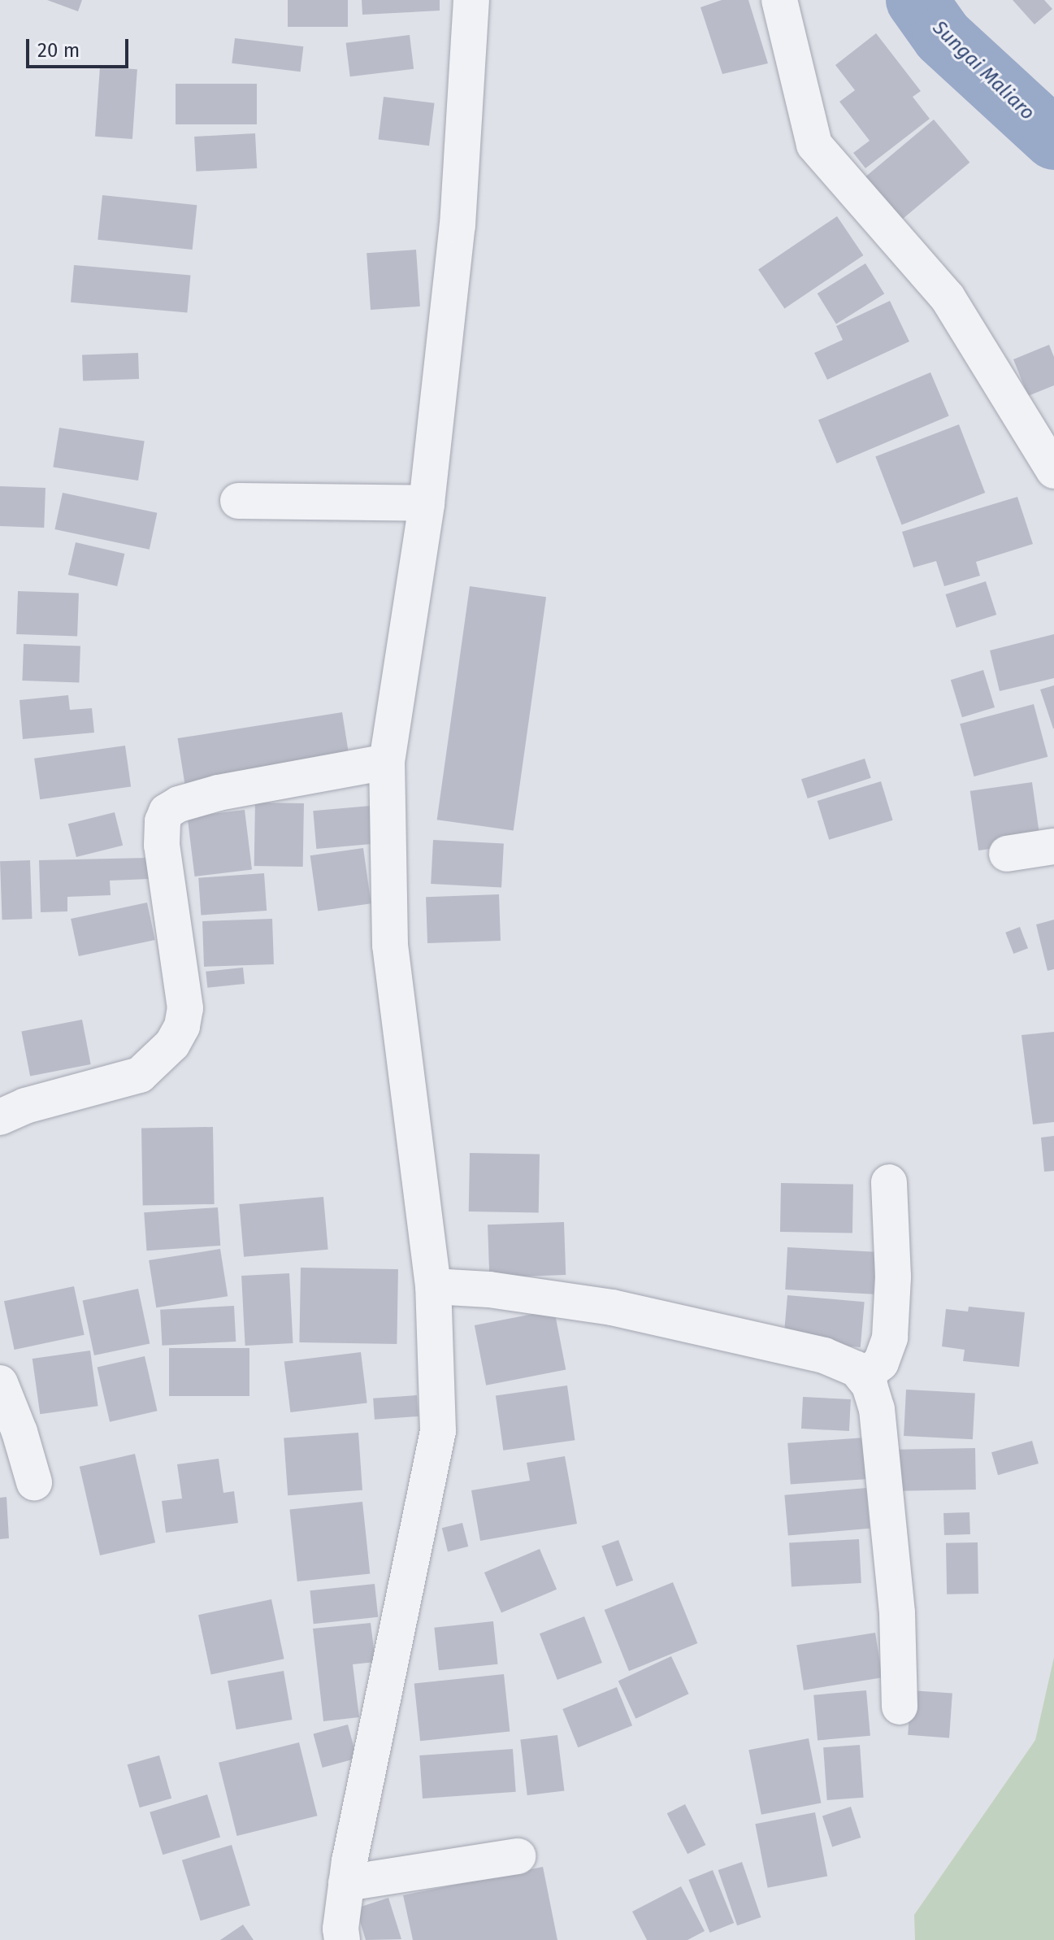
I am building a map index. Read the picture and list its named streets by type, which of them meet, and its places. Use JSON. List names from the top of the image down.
{
  "water": ["Sungai Maliaro"],
  "scale_bar": "20 m"
}
